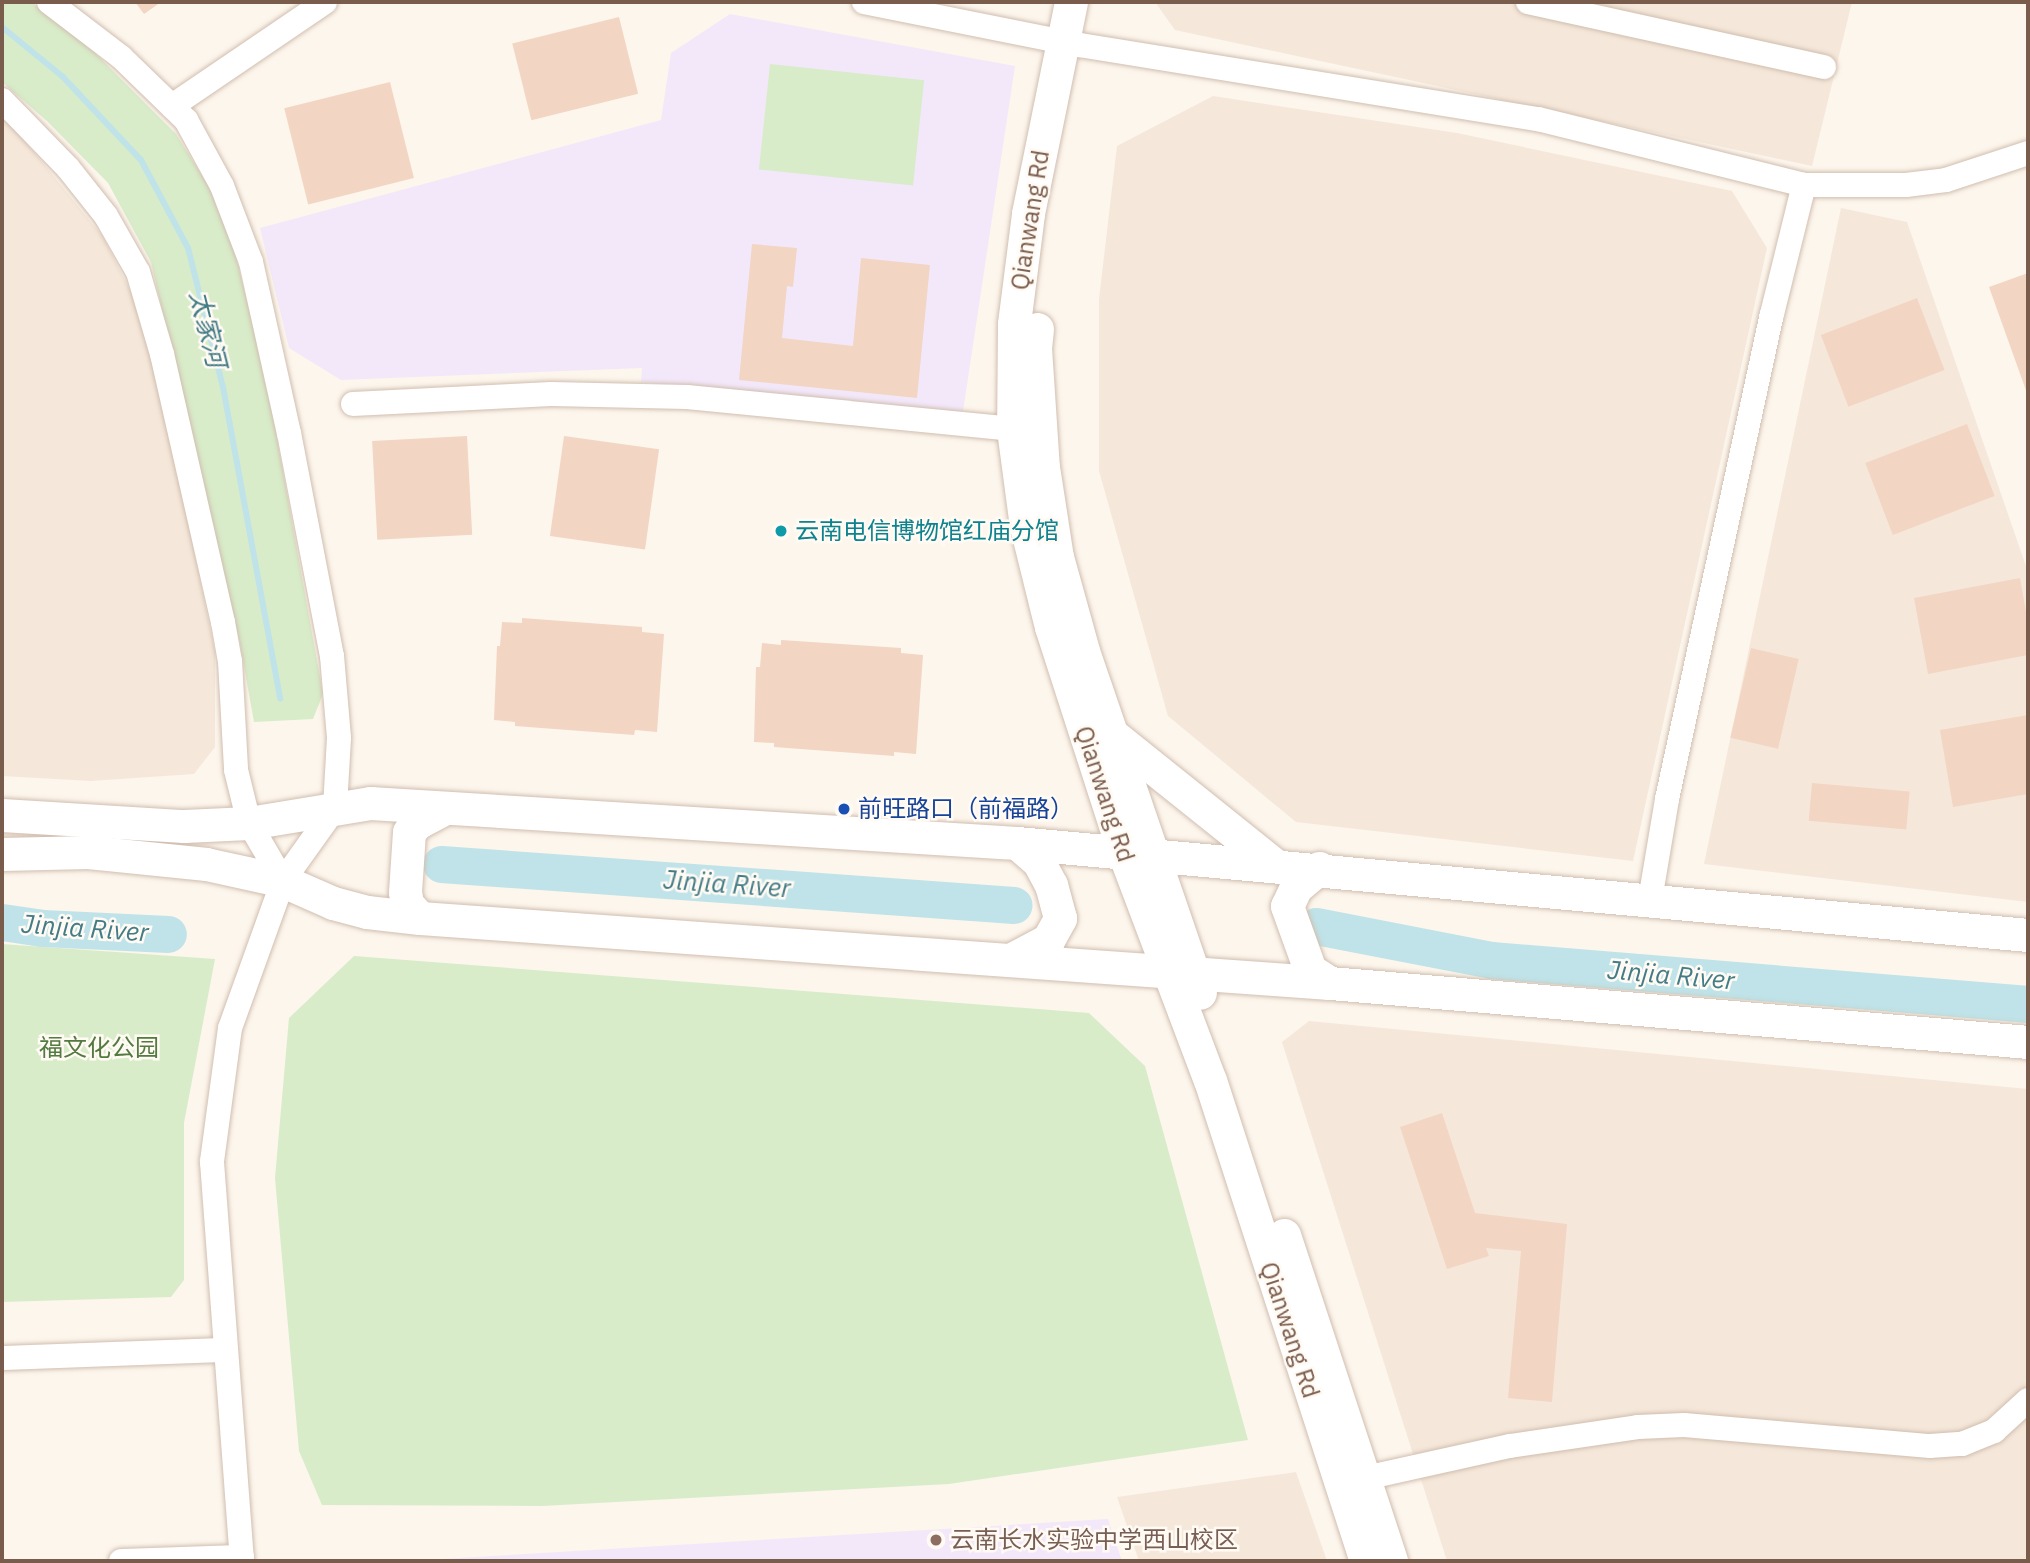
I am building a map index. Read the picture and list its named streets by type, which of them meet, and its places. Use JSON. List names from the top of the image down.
{
  "streets": {
    "street": ["Qianwang Rd"]
  },
  "water": ["太家河", "Jinjia River"],
  "parks": ["福文化公园"],
  "places": ["云南电信博物馆红庙分馆", "前旺路口（前福路）", "云南长水实验中学西山校区"]
}
